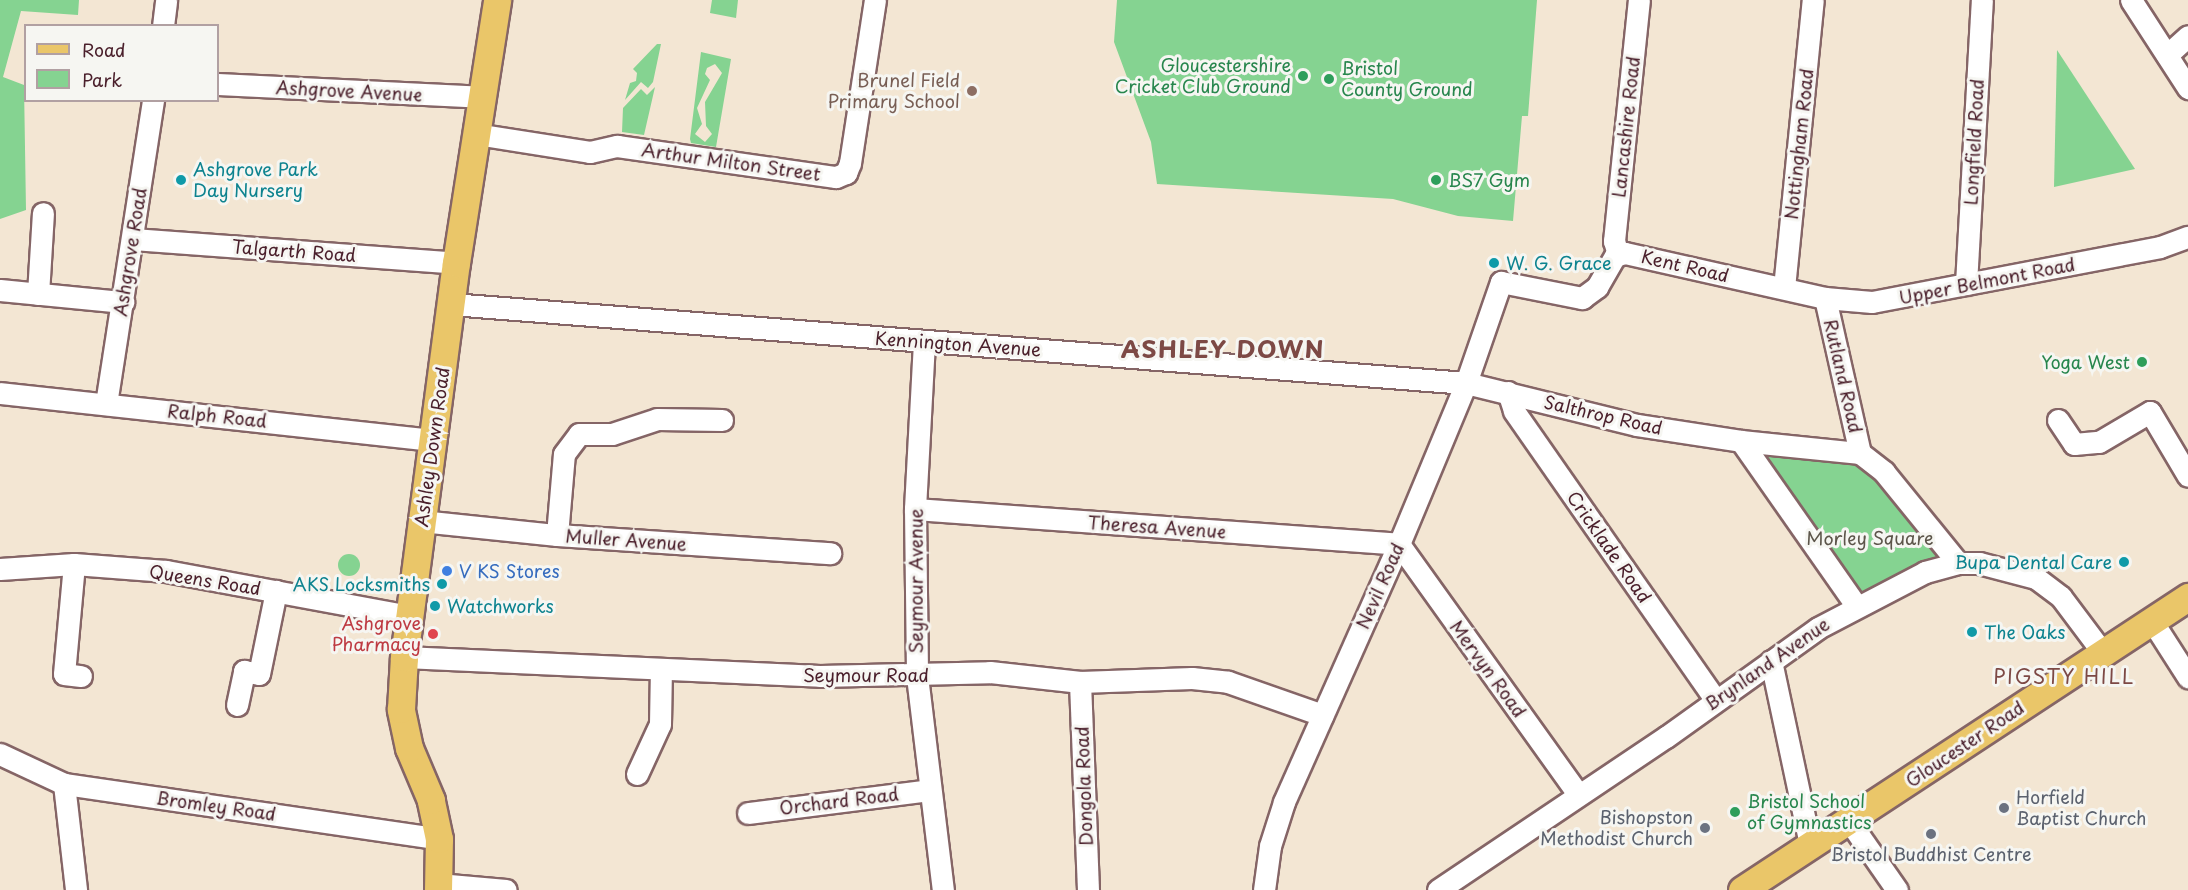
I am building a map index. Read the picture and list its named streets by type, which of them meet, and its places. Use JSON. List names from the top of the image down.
{
  "streets": {
    "main road": ["Ashley Down Road", "Gloucester Road"],
    "street": [
      "Ashgrove Avenue",
      "Lancashire Road",
      "Longfield Road",
      "Nottingham Road",
      "Arthur Milton Street",
      "Talgarth Road",
      "Ashgrove Road",
      "Kent Road",
      "Upper Belmont Road",
      "Kennington Avenue",
      "Rutland Road",
      "Salthrop Road",
      "Ralph Road",
      "Theresa Avenue",
      "Muller Avenue",
      "Cricklade Road",
      "Queens Road",
      "Seymour Avenue",
      "Nevil Road",
      "Brynland Avenue",
      "Mervyn Road",
      "Seymour Road",
      "Dongola Road",
      "Orchard Road",
      "Bromley Road"
    ]
  },
  "crossings": [
    ["Ashgrove Avenue", "Ashley Down Road"],
    ["Lancashire Road", "Kent Road"],
    ["Longfield Road", "Upper Belmont Road"],
    ["Nottingham Road", "Kent Road"],
    ["Nottingham Road", "Upper Belmont Road"],
    ["Arthur Milton Street", "Ashley Down Road"],
    ["Talgarth Road", "Ashgrove Road"],
    ["Talgarth Road", "Ashley Down Road"],
    ["Ashgrove Road", "Ralph Road"],
    ["Kent Road", "Upper Belmont Road"],
    ["Kent Road", "Nevil Road"],
    ["Upper Belmont Road", "Rutland Road"],
    ["Kennington Avenue", "Salthrop Road"],
    ["Kennington Avenue", "Ashley Down Road"],
    ["Kennington Avenue", "Seymour Avenue"],
    ["Kennington Avenue", "Nevil Road"],
    ["Salthrop Road", "Cricklade Road"],
    ["Salthrop Road", "Nevil Road"],
    ["Ralph Road", "Ashley Down Road"],
    ["Ashley Down Road", "Muller Avenue"],
    ["Ashley Down Road", "Queens Road"],
    ["Ashley Down Road", "Seymour Road"],
    ["Ashley Down Road", "Bromley Road"],
    ["Theresa Avenue", "Seymour Avenue"],
    ["Theresa Avenue", "Nevil Road"],
    ["Theresa Avenue", "Mervyn Road"],
    ["Cricklade Road", "Brynland Avenue"],
    ["Seymour Avenue", "Seymour Road"],
    ["Seymour Avenue", "Orchard Road"],
    ["Nevil Road", "Mervyn Road"],
    ["Nevil Road", "Seymour Road"],
    ["Brynland Avenue", "Mervyn Road"],
    ["Brynland Avenue", "Gloucester Road"],
    ["Seymour Road", "Dongola Road"]
  ],
  "districts": ["ASHLEY DOWN", "PIGSTY HILL"],
  "parks": ["Morley Square"],
  "places": [
    "Gloucestershire Cricket Club Ground",
    "Bristol County Ground",
    "Brunel Field Primary School",
    "Ashgrove Park Day Nursery",
    "BS7 Gym",
    "W. G. Grace",
    "Yoga West",
    "Bupa Dental Care",
    "V KS Stores",
    "AKS Locksmiths",
    "Watchworks",
    "The Oaks",
    "Ashgrove Pharmacy",
    "Horfield Baptist Church",
    "Bristol School of Gymnastics",
    "Bishopston Methodist Church",
    "Bristol Buddhist Centre"
  ],
  "legend": ["Road", "Park"]
}
